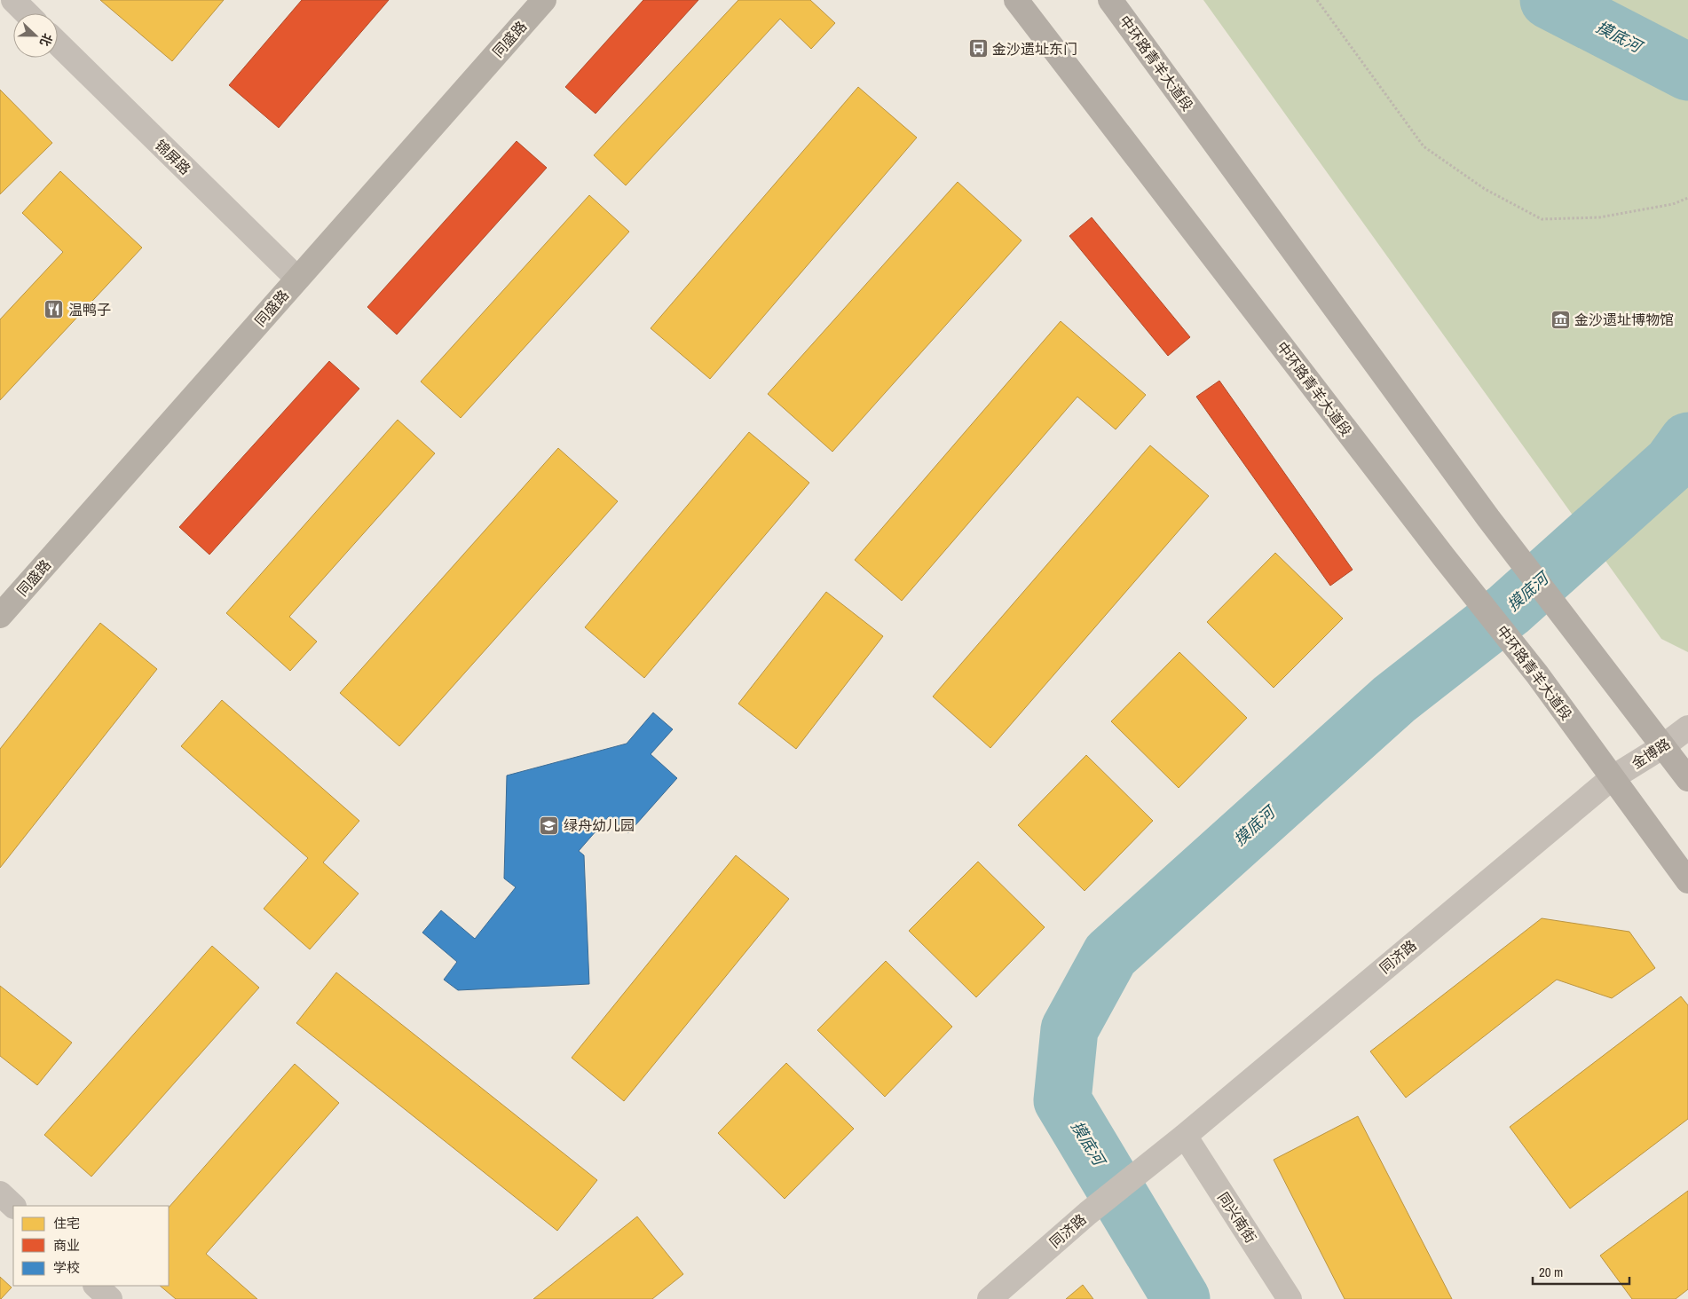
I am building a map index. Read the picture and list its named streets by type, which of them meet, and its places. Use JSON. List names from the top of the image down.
{
  "streets": {
    "main road": ["中环路青羊大道段"],
    "street": [
      "同盛路",
      "锦屏路",
      "金博路",
      "同济路",
      "同兴南街"
    ]
  },
  "crossings": [
    ["同盛路", "锦屏路"],
    ["中环路青羊大道段", "金博路"],
    ["中环路青羊大道段", "同济路"],
    ["金博路", "同济路"],
    ["同济路", "同兴南街"]
  ],
  "water": ["摸底河"],
  "places": {
    "bus stop": ["金沙遗址东门"],
    "restaurant": ["温鸭子"],
    "museum": ["金沙遗址博物馆"],
    "school or university": ["绿舟幼儿园"]
  },
  "legend": ["住宅", "商业", "学校"],
  "scale_bar": "20 m",
  "north": "right"
}
